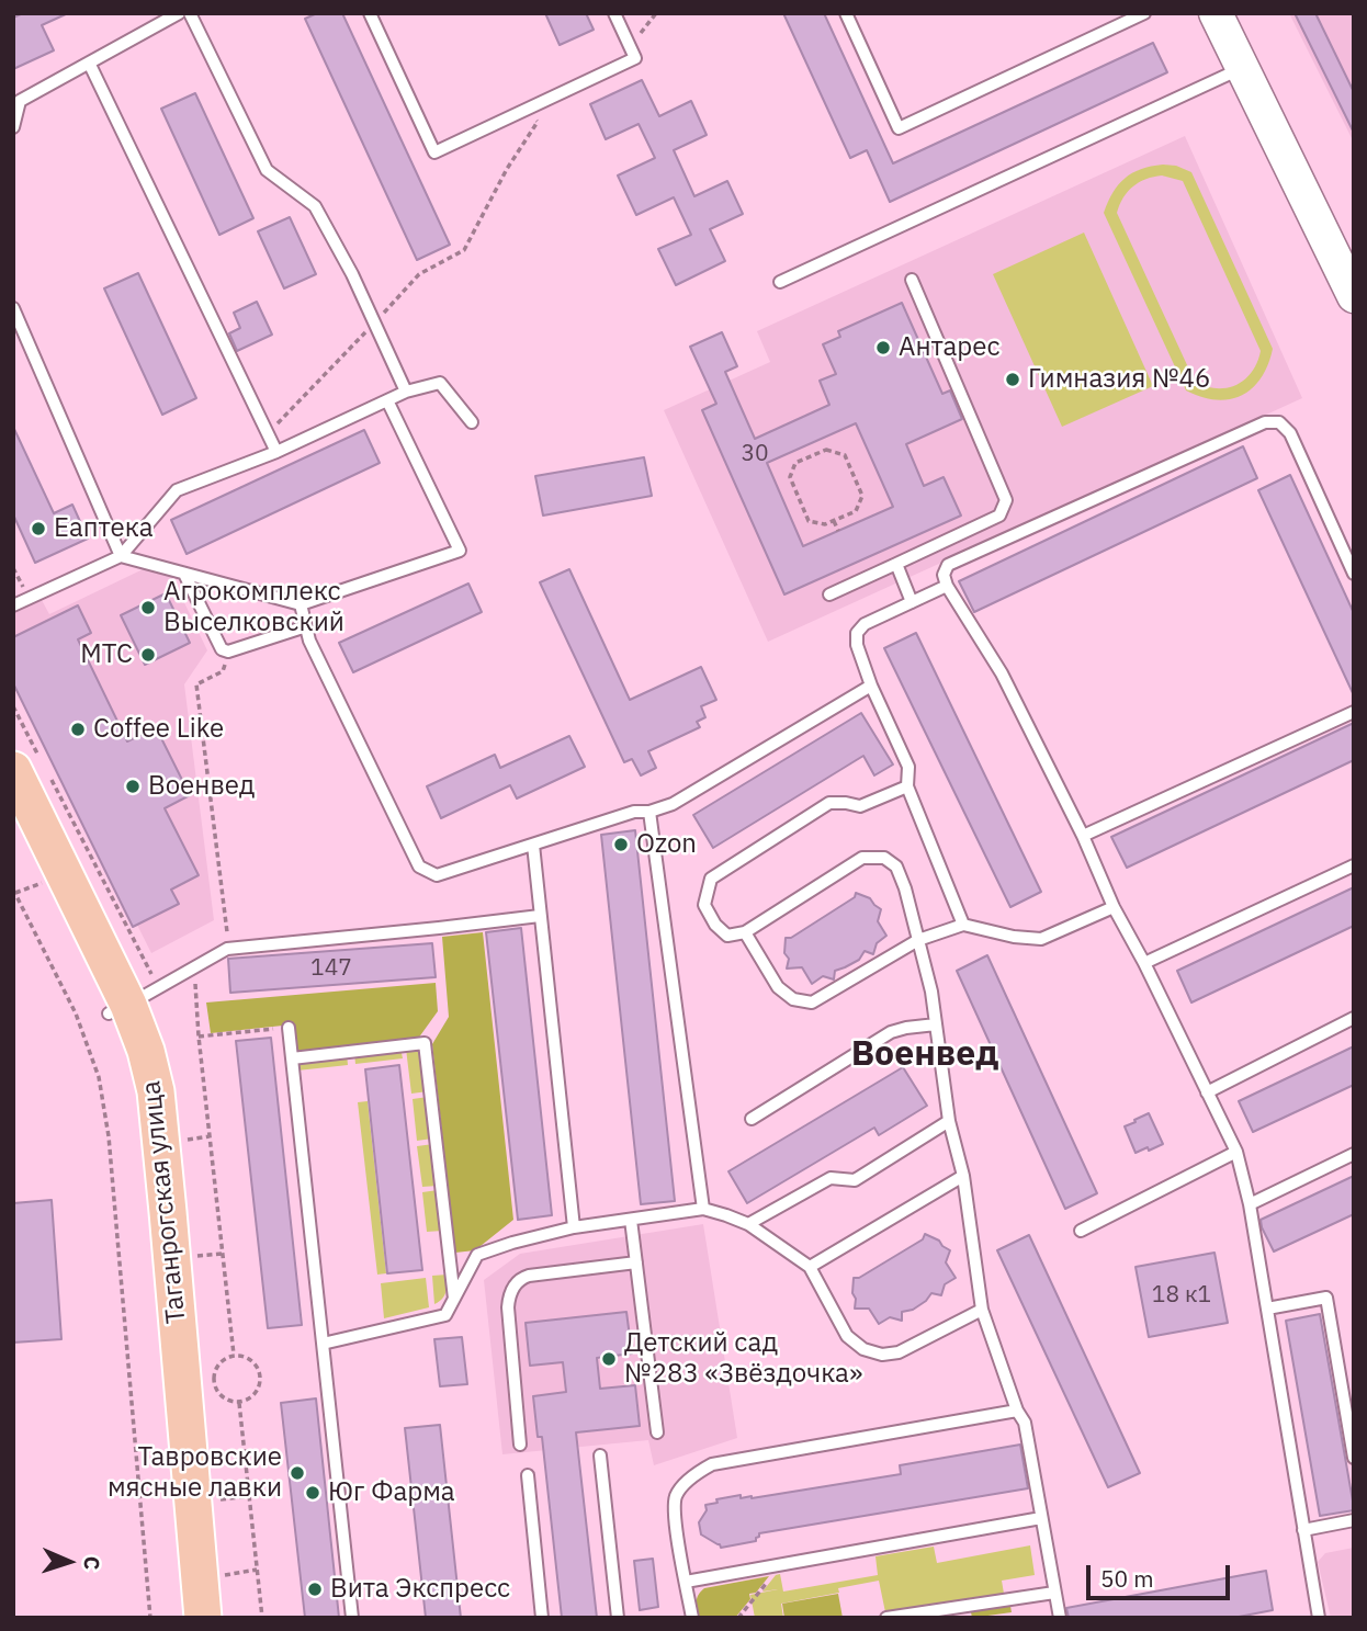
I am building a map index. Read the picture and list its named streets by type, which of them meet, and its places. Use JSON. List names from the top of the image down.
{
  "streets": {
    "main road": ["Таганрогская улица"]
  },
  "districts": ["Военвед"],
  "places": [
    "Антарес",
    "Гимназия №46",
    "Еаптека",
    "Агрокомплекс Выселковский",
    "МТС",
    "Coffee Like",
    "Военвед",
    "Ozon",
    "Детский сад №283 «Звёздочка»",
    "Тавровские мясные лавки",
    "Юг Фарма",
    "Вита Экспресс"
  ],
  "house_numbers": ["30", "147", "18 к1"],
  "scale_bar": "50 m",
  "north": "right"
}
